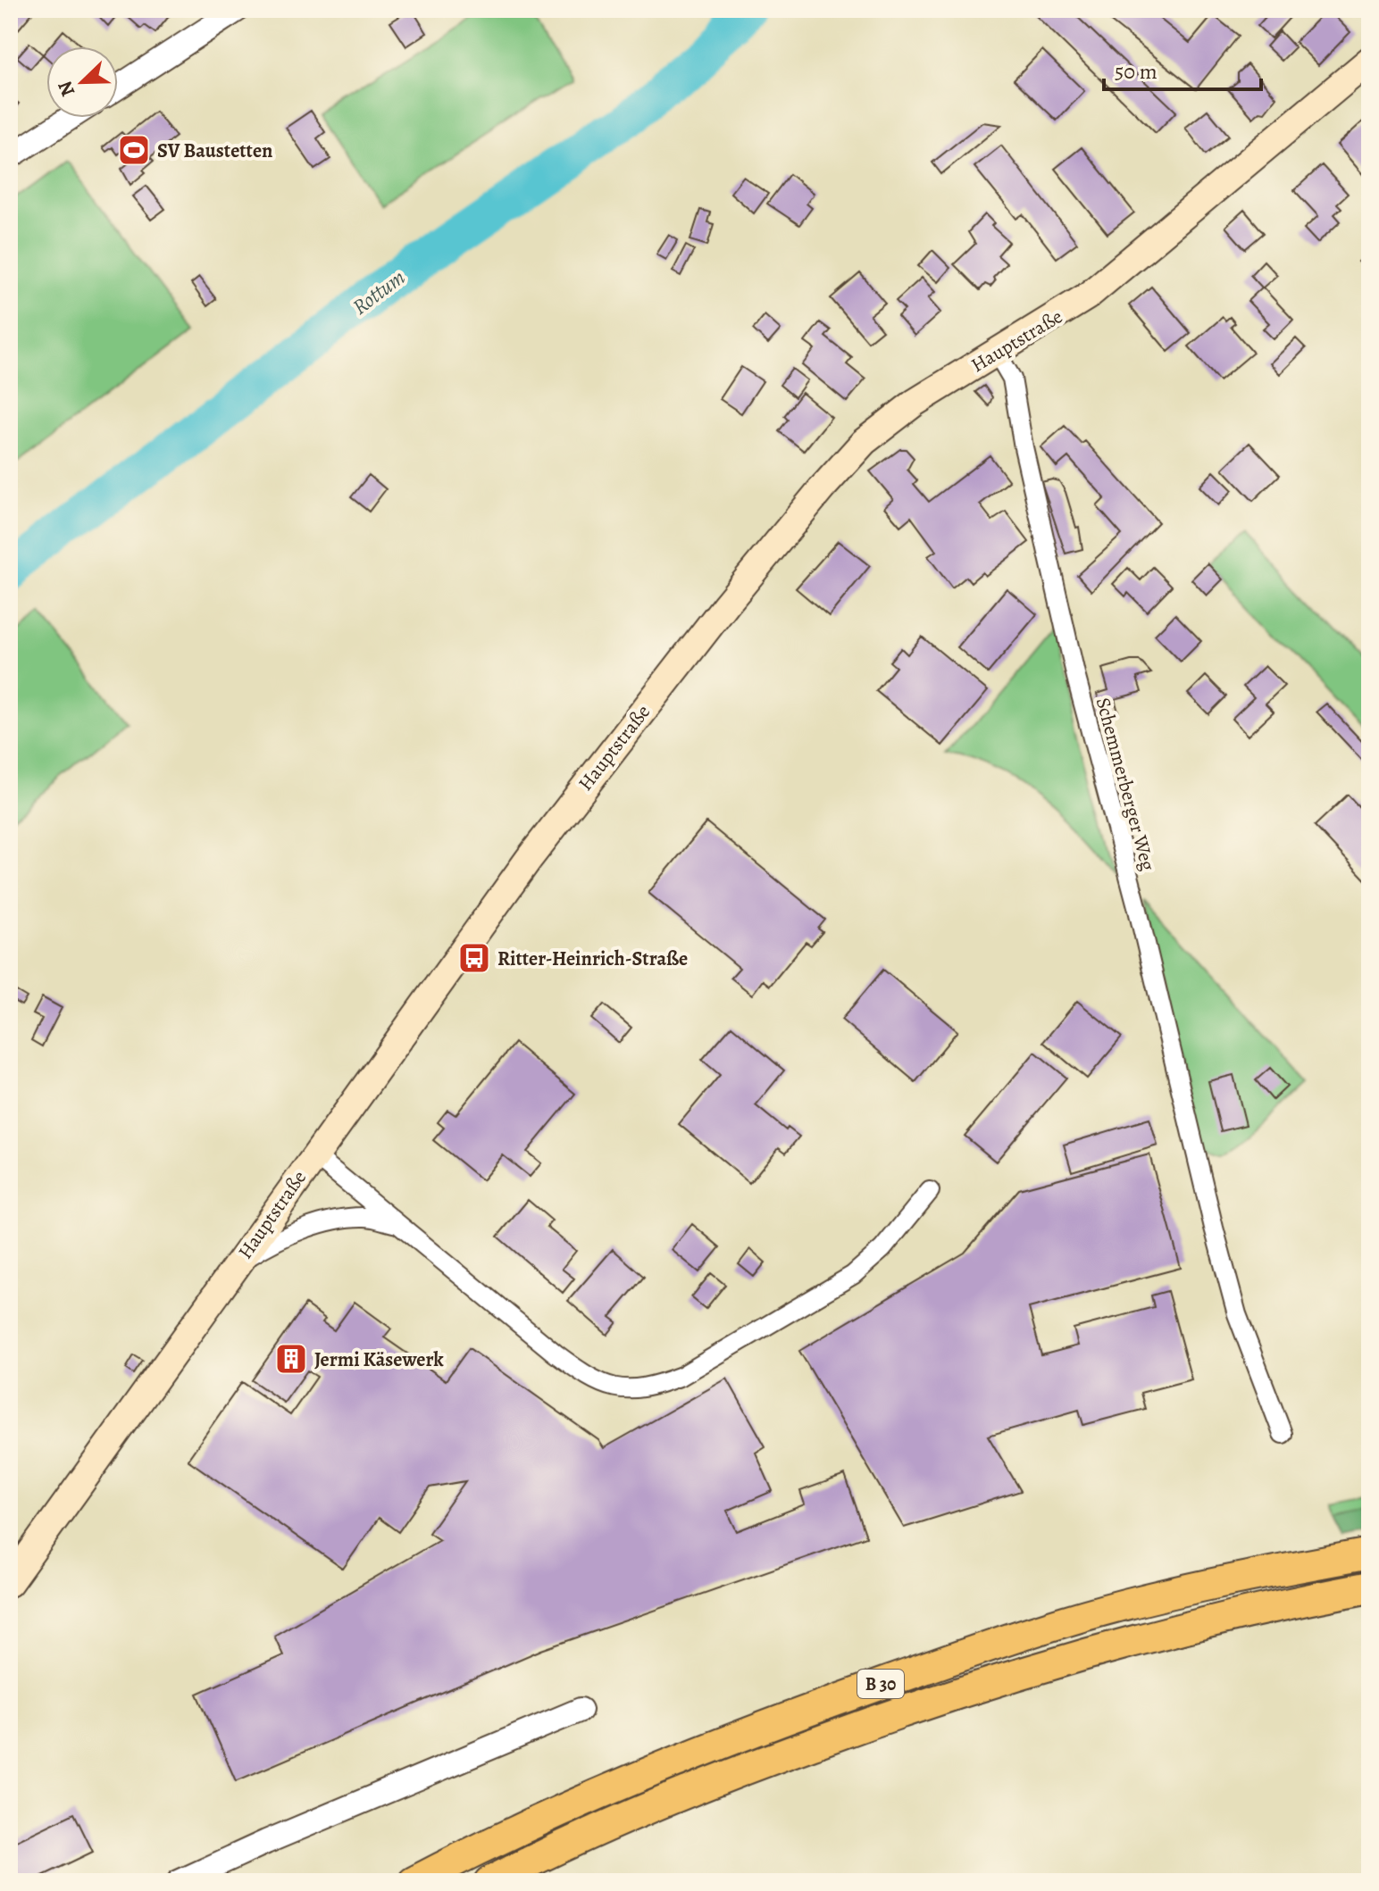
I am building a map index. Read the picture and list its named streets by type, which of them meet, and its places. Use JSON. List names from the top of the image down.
{
  "streets": {
    "highway": ["B 30"],
    "main road": ["Hauptstraße"],
    "street": ["Schemmerberger Weg"]
  },
  "crossings": [
    ["Hauptstraße", "Schemmerberger Weg"]
  ],
  "water": ["Rottum"],
  "places": {
    "sports": ["SV Baustetten"],
    "bus stop": ["Ritter-Heinrich-Straße"],
    "building": ["Jermi Käsewerk"]
  },
  "scale_bar": "50 m",
  "north": "bottom left"
}
